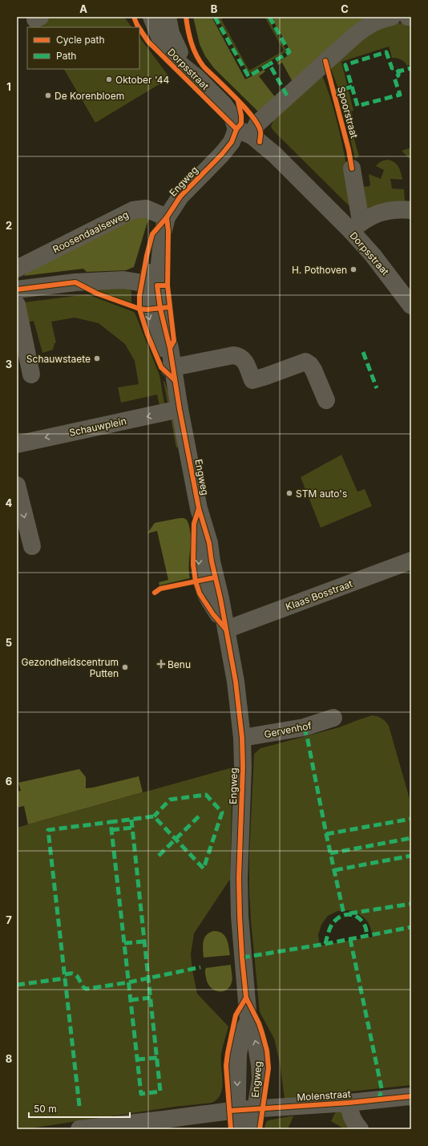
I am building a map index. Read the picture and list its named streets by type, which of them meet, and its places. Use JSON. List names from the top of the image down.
{
  "streets": {
    "street": [
      "Dorpsstraat",
      "Engweg",
      "Roosendaalseweg",
      "Schauwplein",
      "Klaas Bosstraat",
      "Gervenhof",
      "Molenstraat"
    ],
    "cycle path": ["Spoorstraat"]
  },
  "crossings": [
    ["Dorpsstraat", "Engweg"],
    ["Engweg", "Roosendaalseweg"],
    ["Engweg", "Schauwplein"],
    ["Engweg", "Klaas Bosstraat"],
    ["Engweg", "Gervenhof"],
    ["Engweg", "Molenstraat"]
  ],
  "places": {
    "other": [
      "Oktober '44",
      "De Korenbloem",
      "H. Pothoven",
      "Schauwstaete",
      "STM auto's",
      "Gezondheidscentrum Putten"
    ],
    "health": ["Benu"]
  },
  "legend": ["Cycle path", "Path"],
  "scale_bar": "50 m",
  "grid": {
    "columns": ["A", "B", "C"],
    "rows": [
      "1",
      "2",
      "3",
      "4",
      "5",
      "6",
      "7",
      "8"
    ]
  }
}
